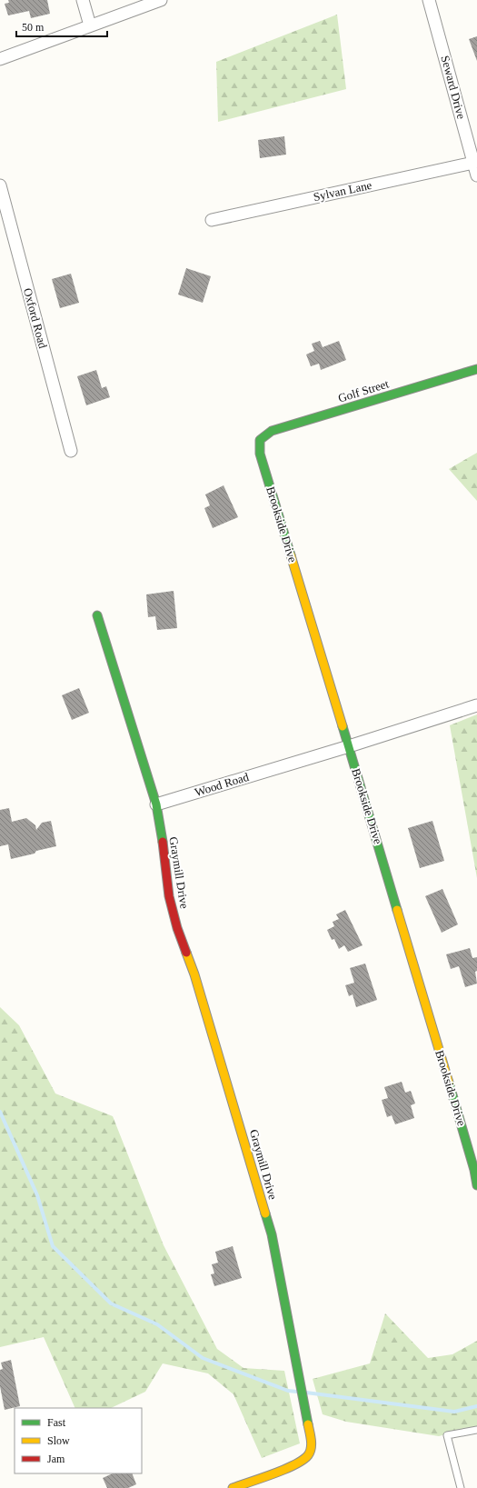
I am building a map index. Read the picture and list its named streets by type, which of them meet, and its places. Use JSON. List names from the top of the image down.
{
  "streets": {
    "street": [
      "Seward Drive",
      "Sylvan Lane",
      "Oxford Road",
      "Golf Street",
      "Brookside Drive",
      "Wood Road",
      "Graymill Drive"
    ]
  },
  "crossings": [
    ["Seward Drive", "Sylvan Lane"],
    ["Golf Street", "Brookside Drive"],
    ["Brookside Drive", "Wood Road"],
    ["Wood Road", "Graymill Drive"]
  ],
  "legend": ["Fast", "Slow", "Jam"],
  "scale_bar": "50 m"
}
